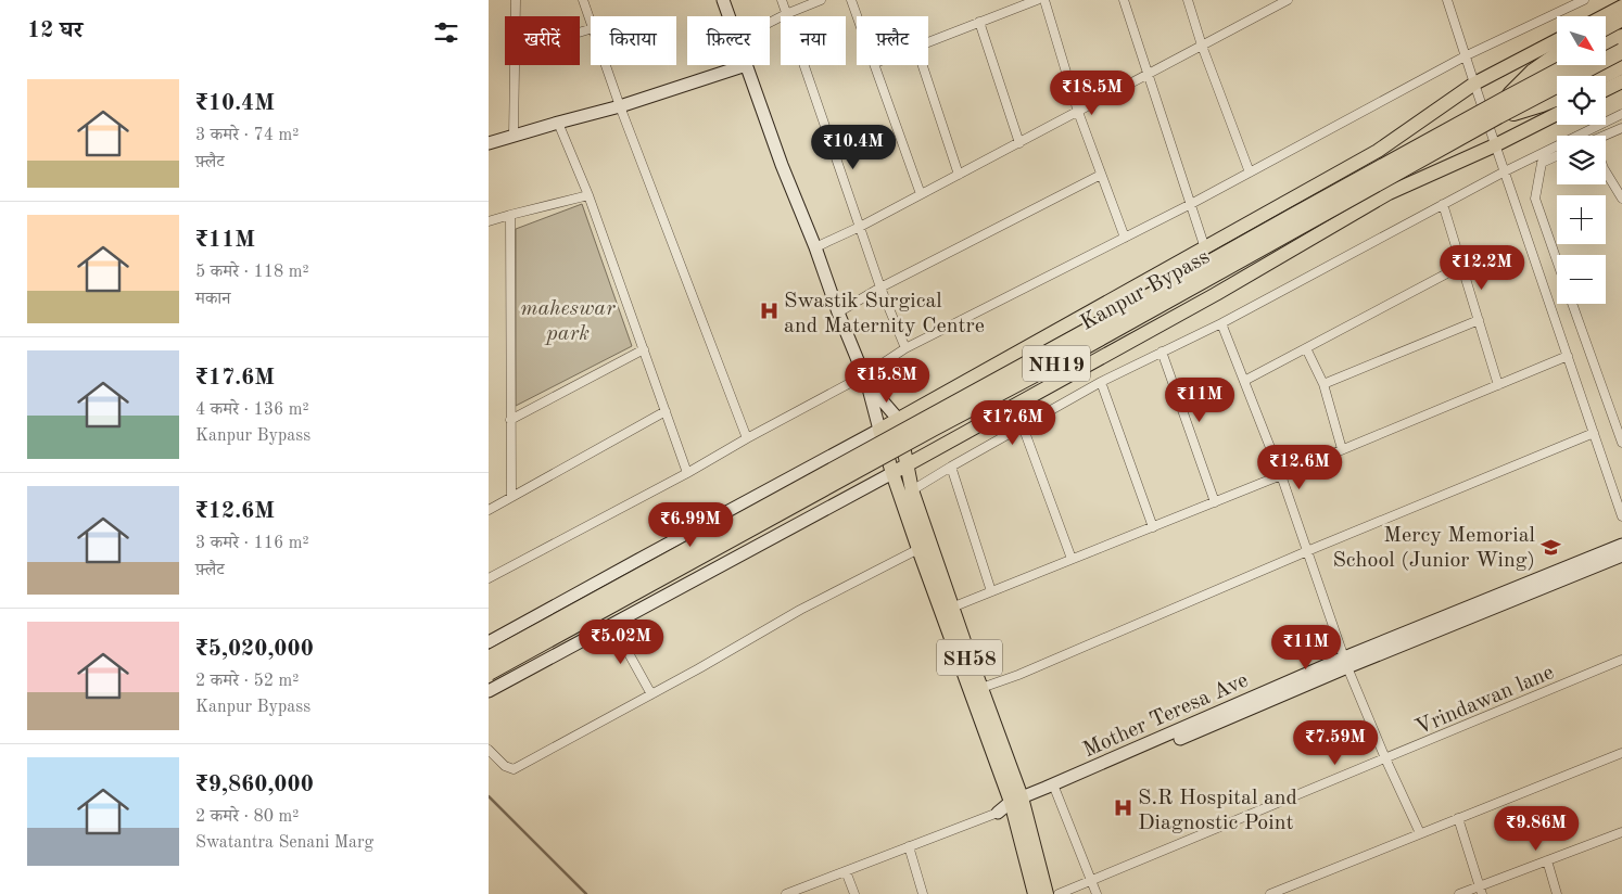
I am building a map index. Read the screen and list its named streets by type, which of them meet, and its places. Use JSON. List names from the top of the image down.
{
  "streets": {
    "highway": ["Kanpur Bypass", "NH19"],
    "main road": ["SH58"],
    "street": ["Vrindawan lane"]
  },
  "parks": ["maheswar park"],
  "places": {
    "hospital": ["Swastik Surgical and Maternity Centre", "S.R Hospital and Diagnostic Point"],
    "school or university": ["Mercy Memorial School (Junior Wing)"]
  },
  "north": "bottom right",
  "page": {
    "heading": "12 घर",
    "map_buttons": ["+", "−"],
    "chip": [
      "खरीदें",
      "किराया",
      "फ़िल्टर",
      "नया",
      "फ़्लैट"
    ],
    "list": [
      {
        "name": "₹10.4M",
        "note": "3 कमरे · 74 m² · फ़्लैट"
      },
      {
        "name": "₹11M",
        "note": "5 कमरे · 118 m² · मकान"
      },
      {
        "name": "₹17.6M",
        "note": "4 कमरे · 136 m² · Kanpur Bypass"
      },
      {
        "name": "₹12.6M",
        "note": "3 कमरे · 116 m² · फ़्लैट"
      },
      {
        "name": "₹5,020,000",
        "note": "2 कमरे · 52 m² · Kanpur Bypass"
      },
      {
        "name": "₹9,860,000",
        "note": "2 कमरे · 80 m² · Swatantra Senani Marg"
      }
    ],
    "price": [
      "₹18.5M",
      "₹10.4M",
      "₹12.2M",
      "₹15.8M",
      "₹11M",
      "₹17.6M",
      "₹12.6M",
      "₹6.99M",
      "₹5.02M",
      "₹11M",
      "₹7.59M",
      "₹9.86M"
    ]
  }
}
